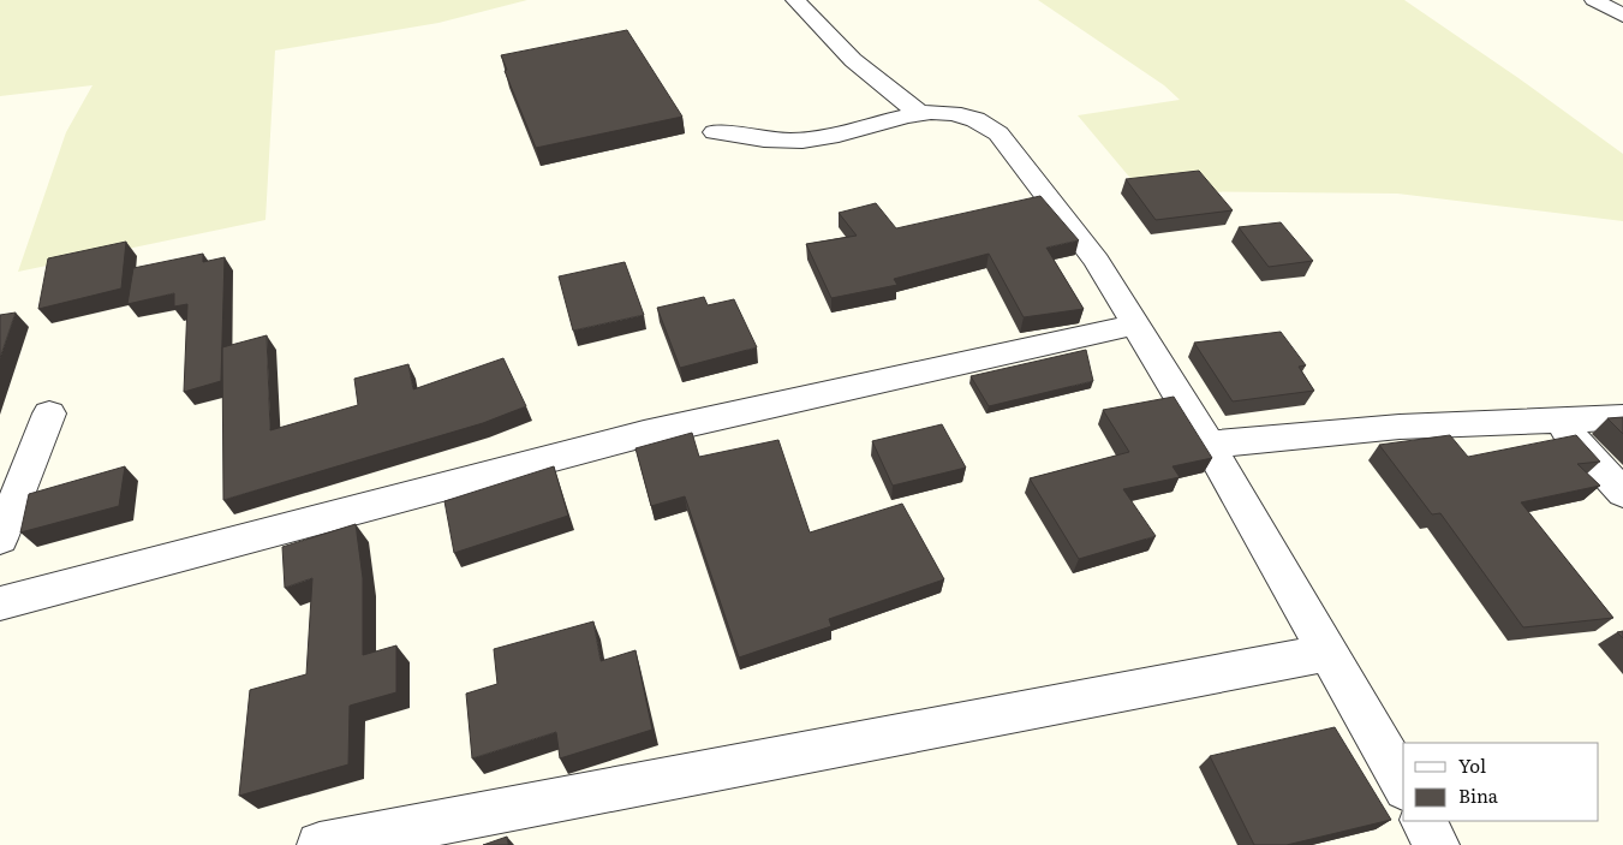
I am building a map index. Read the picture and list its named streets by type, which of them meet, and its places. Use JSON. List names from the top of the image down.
{
  "legend": ["Yol", "Bina"]
}
